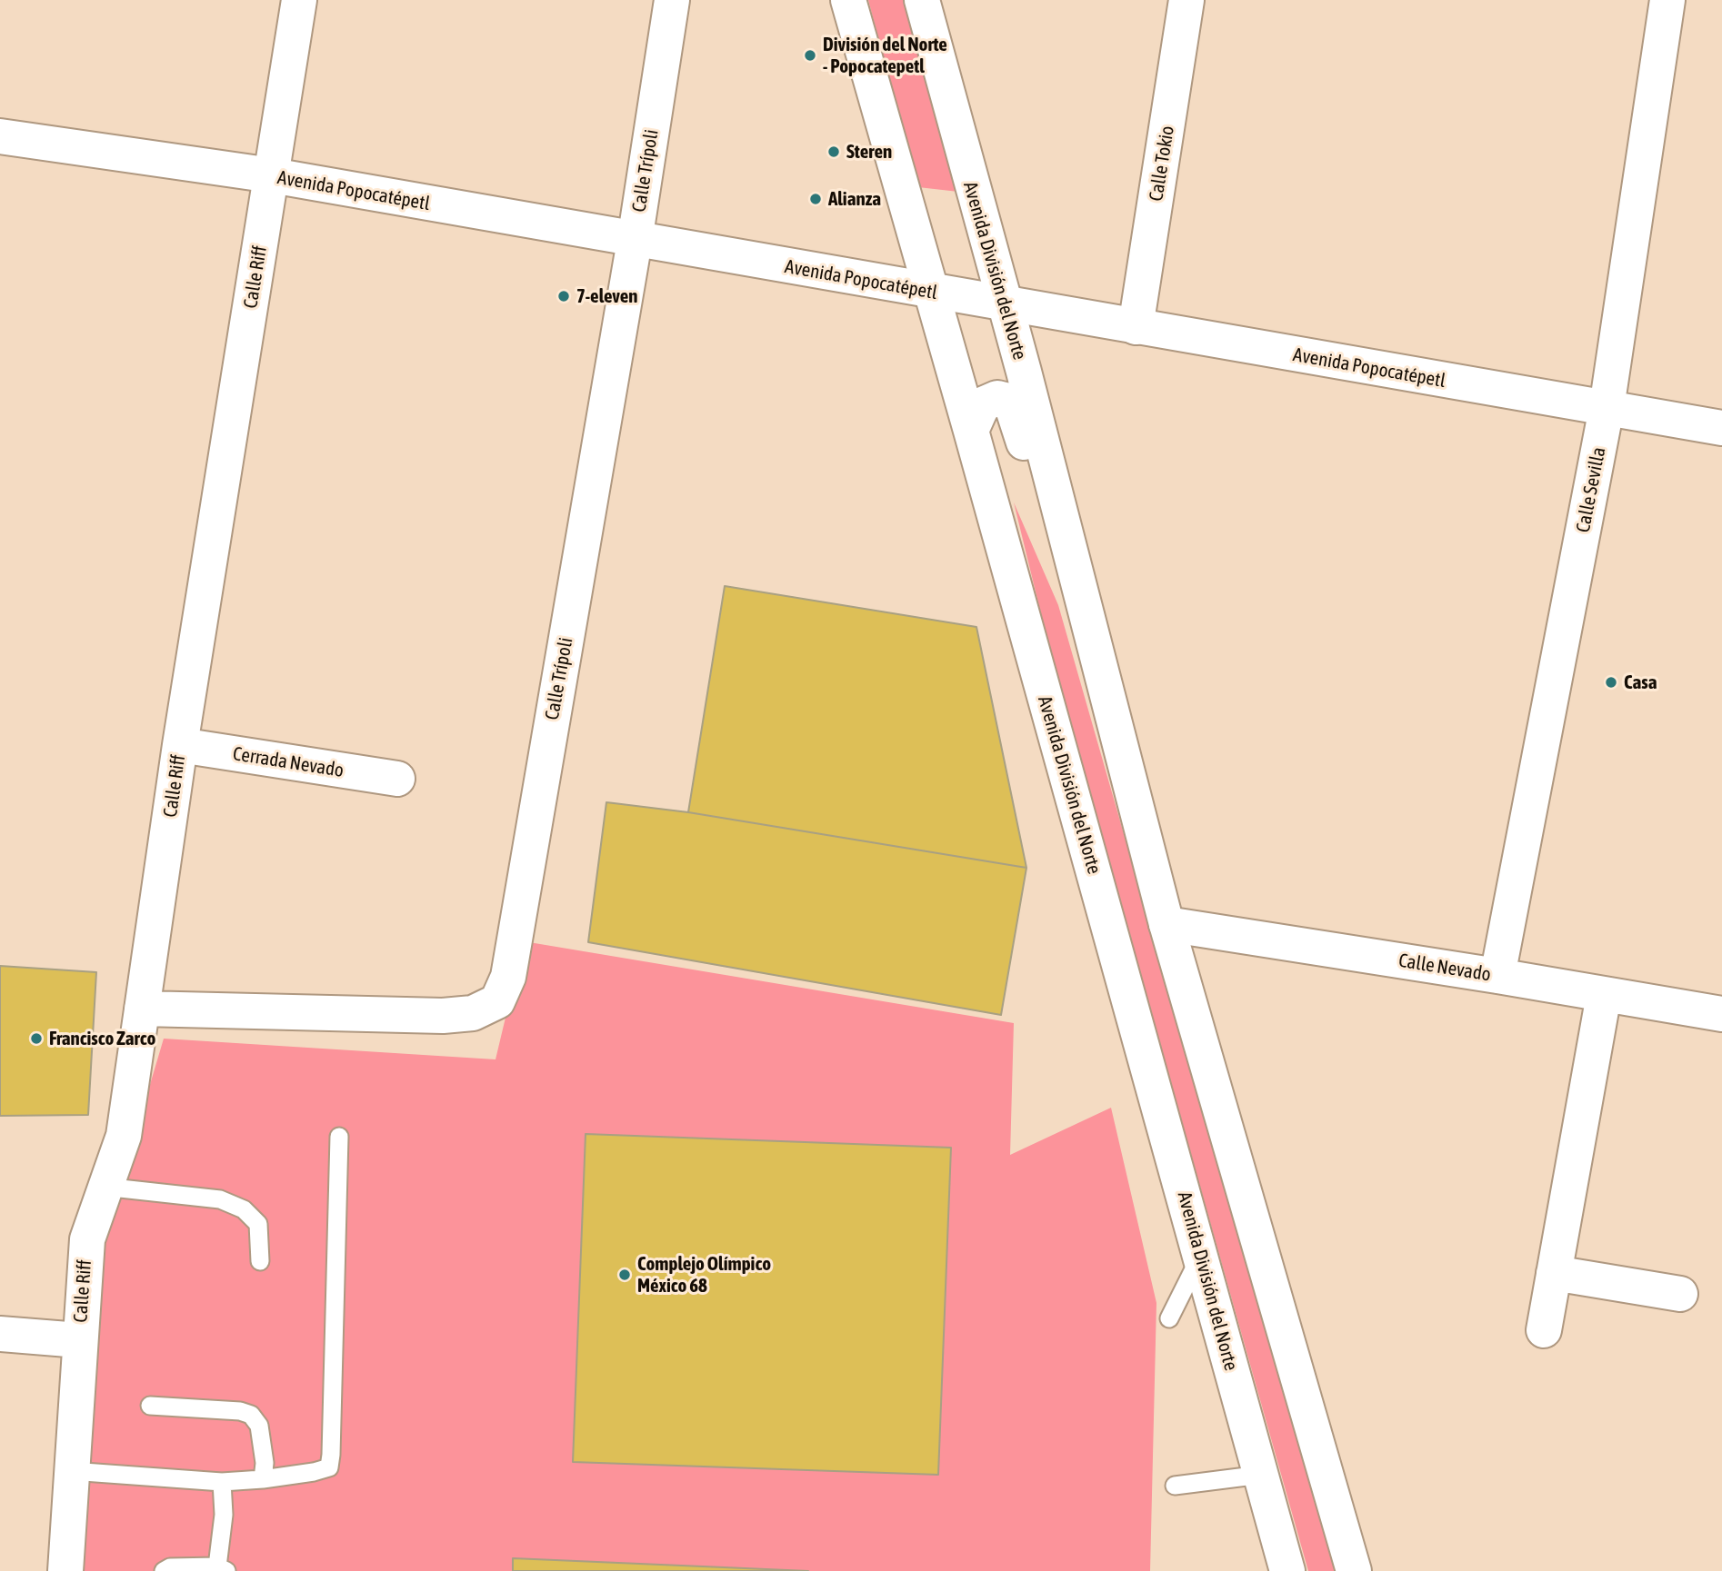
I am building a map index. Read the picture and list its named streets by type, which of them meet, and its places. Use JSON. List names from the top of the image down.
{
  "streets": {
    "street": [
      "Calle Tokio",
      "Calle Trípoli",
      "Avenida Popocatépetl",
      "Avenida División del Norte",
      "Calle Riff",
      "Calle Sevilla",
      "Cerrada Nevado",
      "Calle Nevado"
    ]
  },
  "crossings": [
    ["Calle Tokio", "Avenida Popocatépetl"],
    ["Calle Trípoli", "Avenida Popocatépetl"],
    ["Calle Trípoli", "Calle Riff"],
    ["Avenida Popocatépetl", "Avenida División del Norte"],
    ["Avenida Popocatépetl", "Calle Riff"],
    ["Avenida Popocatépetl", "Calle Sevilla"],
    ["Avenida División del Norte", "Calle Nevado"],
    ["Calle Riff", "Cerrada Nevado"],
    ["Calle Sevilla", "Calle Nevado"]
  ],
  "places": [
    "División del Norte - Popocatepetl",
    "Steren",
    "Alianza",
    "7-eleven",
    "Casa",
    "Francisco Zarco",
    "Complejo Olímpico México 68"
  ]
}
